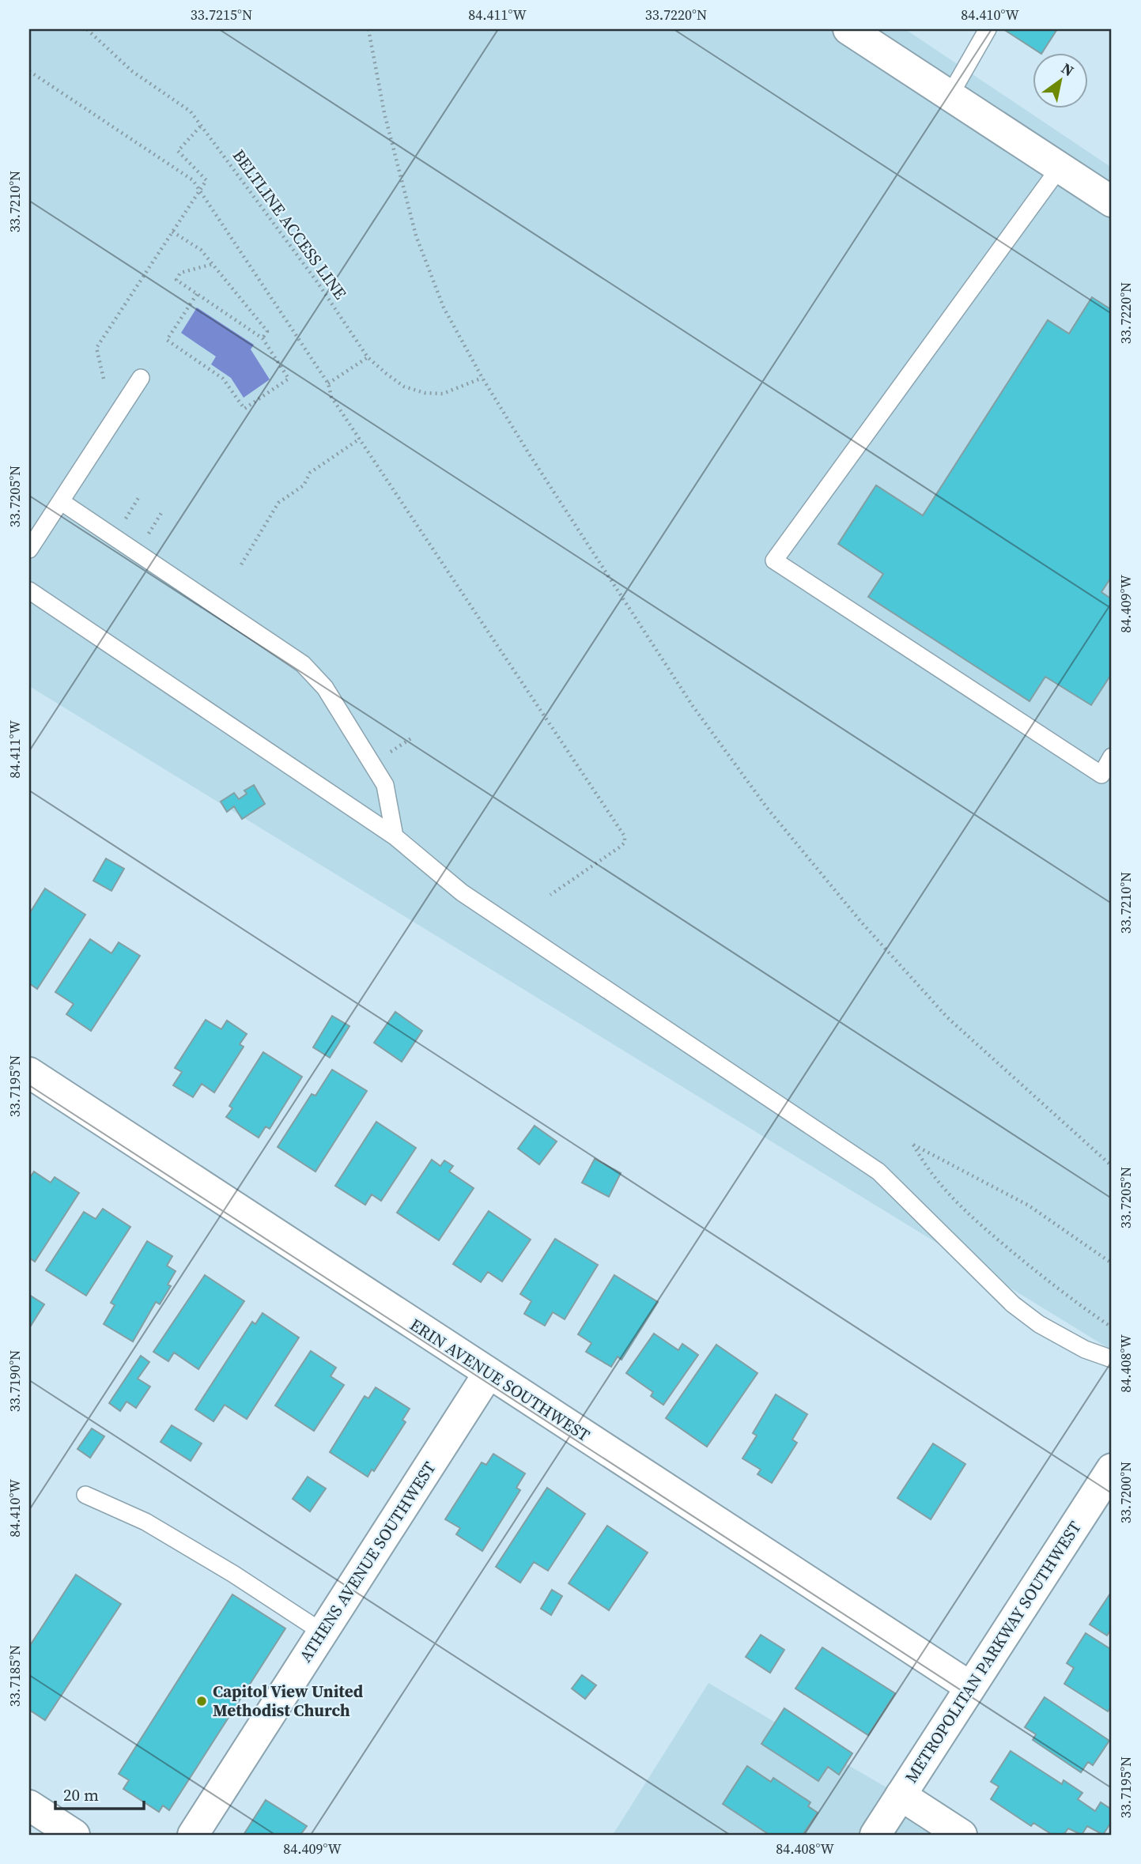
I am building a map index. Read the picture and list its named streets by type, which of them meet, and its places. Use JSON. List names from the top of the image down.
{
  "streets": {
    "street": ["ERIN AVENUE SOUTHWEST", "ATHENS AVENUE SOUTHWEST", "METROPOLITAN PARKWAY SOUTHWEST"],
    "path": ["BELTLINE ACCESS LINE"]
  },
  "crossings": [
    ["ERIN AVENUE SOUTHWEST", "ATHENS AVENUE SOUTHWEST"],
    ["ERIN AVENUE SOUTHWEST", "METROPOLITAN PARKWAY SOUTHWEST"]
  ],
  "places": ["Capitol View United Methodist Church"],
  "scale_bar": "20 m",
  "north": "top right",
  "coordinates": [
    "33.7215°N",
    "84.411°W",
    "33.7220°N",
    "84.410°W",
    "33.7210°N",
    "33.7205°N",
    "84.409°W",
    "33.7195°N",
    "84.408°W",
    "33.7190°N",
    "33.7200°N",
    "33.7185°N"
  ]
}
